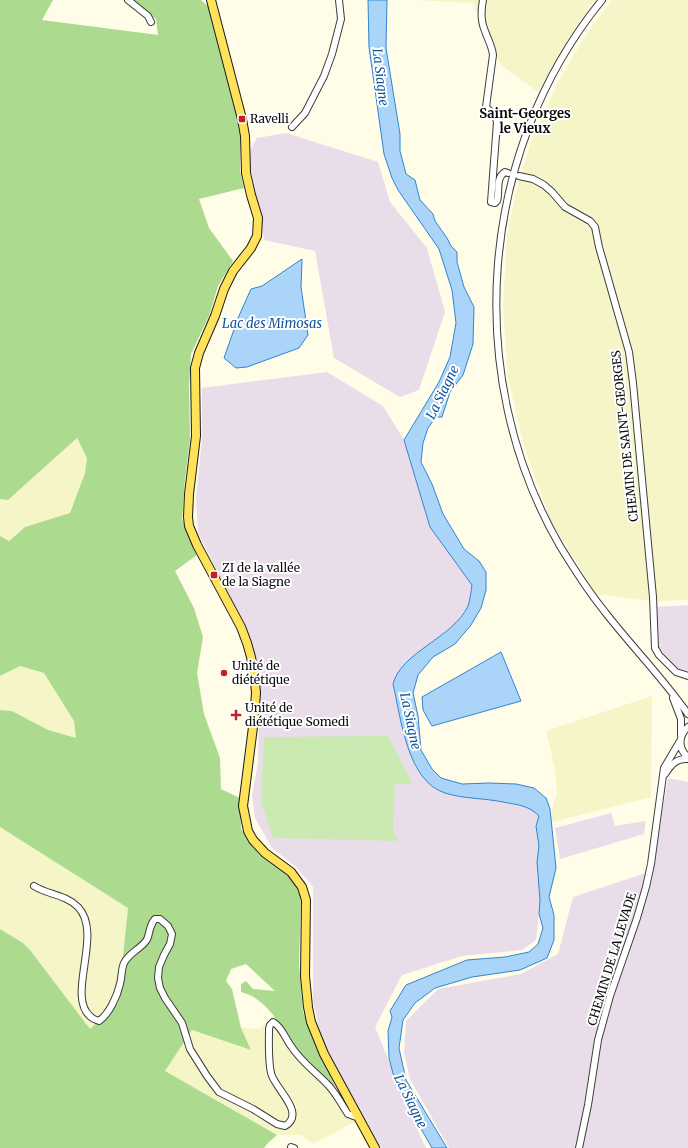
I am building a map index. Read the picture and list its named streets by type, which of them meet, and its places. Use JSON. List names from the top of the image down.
{
  "streets": {
    "street": ["CHEMIN DE SAINT-GEORGES", "CHEMIN DE LA LEVADE"]
  },
  "districts": ["Saint-Georges le Vieux"],
  "water": ["La Siagne", "Lac des Mimosas"],
  "places": {
    "transit": ["Ravelli", "ZI de la vallée de la Siagne"],
    "other": ["Unité de diététique"],
    "health": ["Unité de diététique Somedi"]
  }
}
